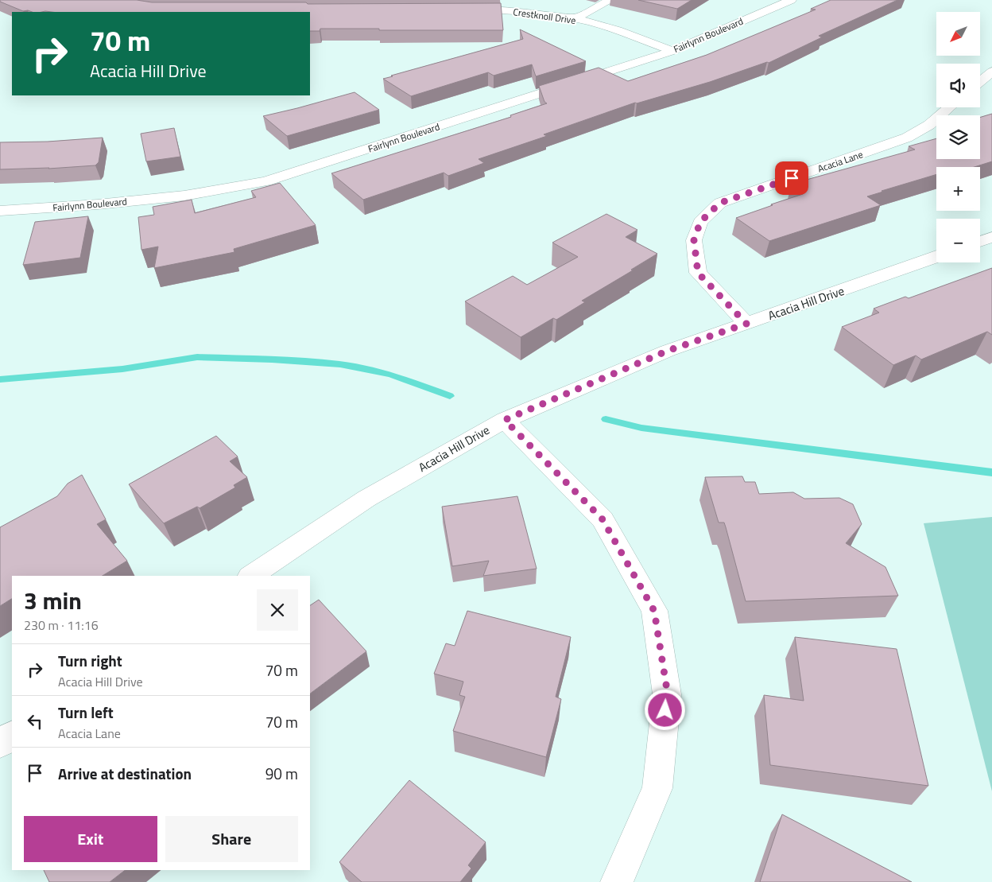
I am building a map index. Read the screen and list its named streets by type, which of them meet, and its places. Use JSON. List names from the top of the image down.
{
  "streets": {
    "street": [
      "Crestknoll Drive",
      "Fairlynn Boulevard",
      "Acacia Lane",
      "Acacia Hill Drive"
    ]
  },
  "crossings": [
    ["Crestknoll Drive", "Fairlynn Boulevard"],
    ["Acacia Lane", "Acacia Hill Drive"]
  ],
  "north": "bottom left",
  "page": {
    "map_buttons": ["+", "−"],
    "turn": ["70 m", "Acacia Hill Drive"],
    "heading": ["3 min", "230 m · 11:16"],
    "list": [
      {
        "name": "Turn right",
        "note": "Acacia Hill Drive",
        "value": "70 m"
      },
      {
        "name": "Turn left",
        "note": "Acacia Lane",
        "value": "70 m"
      },
      {
        "name": "Arrive at destination",
        "value": "90 m"
      }
    ],
    "buttons": ["Exit", "Share"]
  }
}
